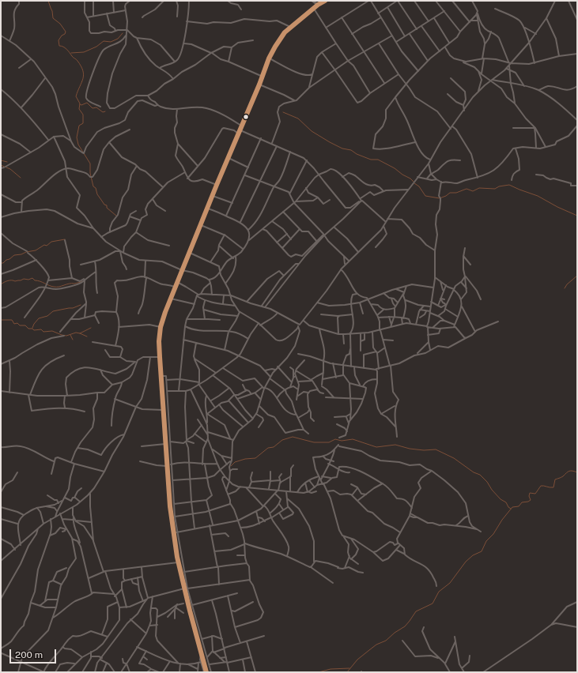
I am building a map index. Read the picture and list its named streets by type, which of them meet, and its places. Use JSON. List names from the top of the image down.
{
  "scale_bar": "200 m"
}
